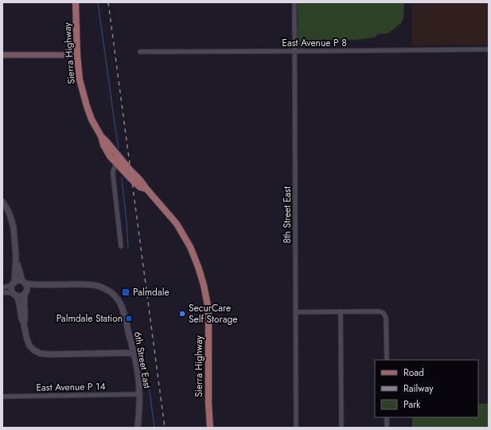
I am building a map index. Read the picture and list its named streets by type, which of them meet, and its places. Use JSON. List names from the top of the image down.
{
  "streets": {
    "main road": ["Sierra Highway"],
    "street": [
      "East Avenue P 8",
      "8th Street East",
      "6th Street East",
      "East Avenue P 14"
    ]
  },
  "crossings": [
    ["East Avenue P 8", "8th Street East"],
    ["6th Street East", "East Avenue P 14"]
  ],
  "places": {
    "transit": ["Palmdale", "Palmdale Station"],
    "other": ["SecurCare Self Storage"]
  },
  "legend": ["Road", "Railway", "Park"]
}
